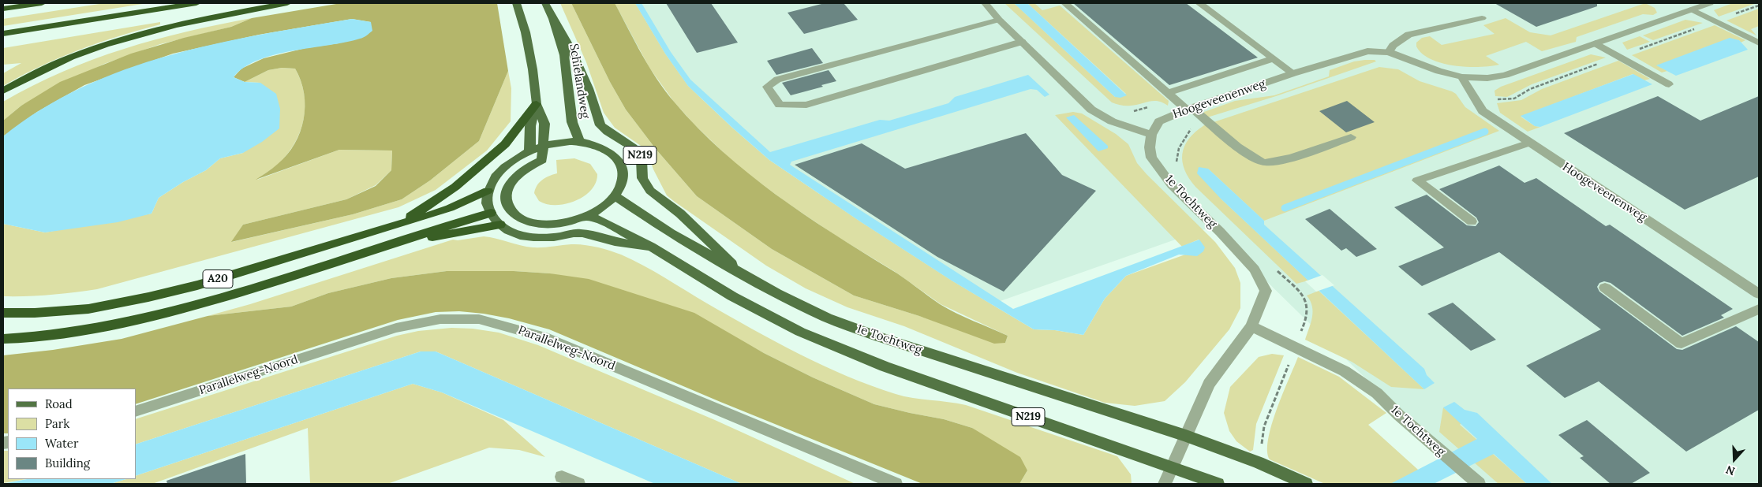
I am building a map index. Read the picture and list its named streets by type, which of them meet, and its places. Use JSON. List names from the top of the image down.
{
  "streets": {
    "highway": ["A20"],
    "main road": ["Schielandweg", "N219", "1e Tochtweg"],
    "street": ["Hoogeveenenweg", "Parallelweg-Noord"]
  },
  "crossings": [
    ["Schielandweg", "N219"],
    ["Schielandweg", "1e Tochtweg"],
    ["Hoogeveenenweg", "1e Tochtweg"],
    ["N219", "1e Tochtweg"],
    ["N219", "A20"]
  ],
  "legend": [
    "Road",
    "Park",
    "Water",
    "Building"
  ],
  "north": "bottom"
}
